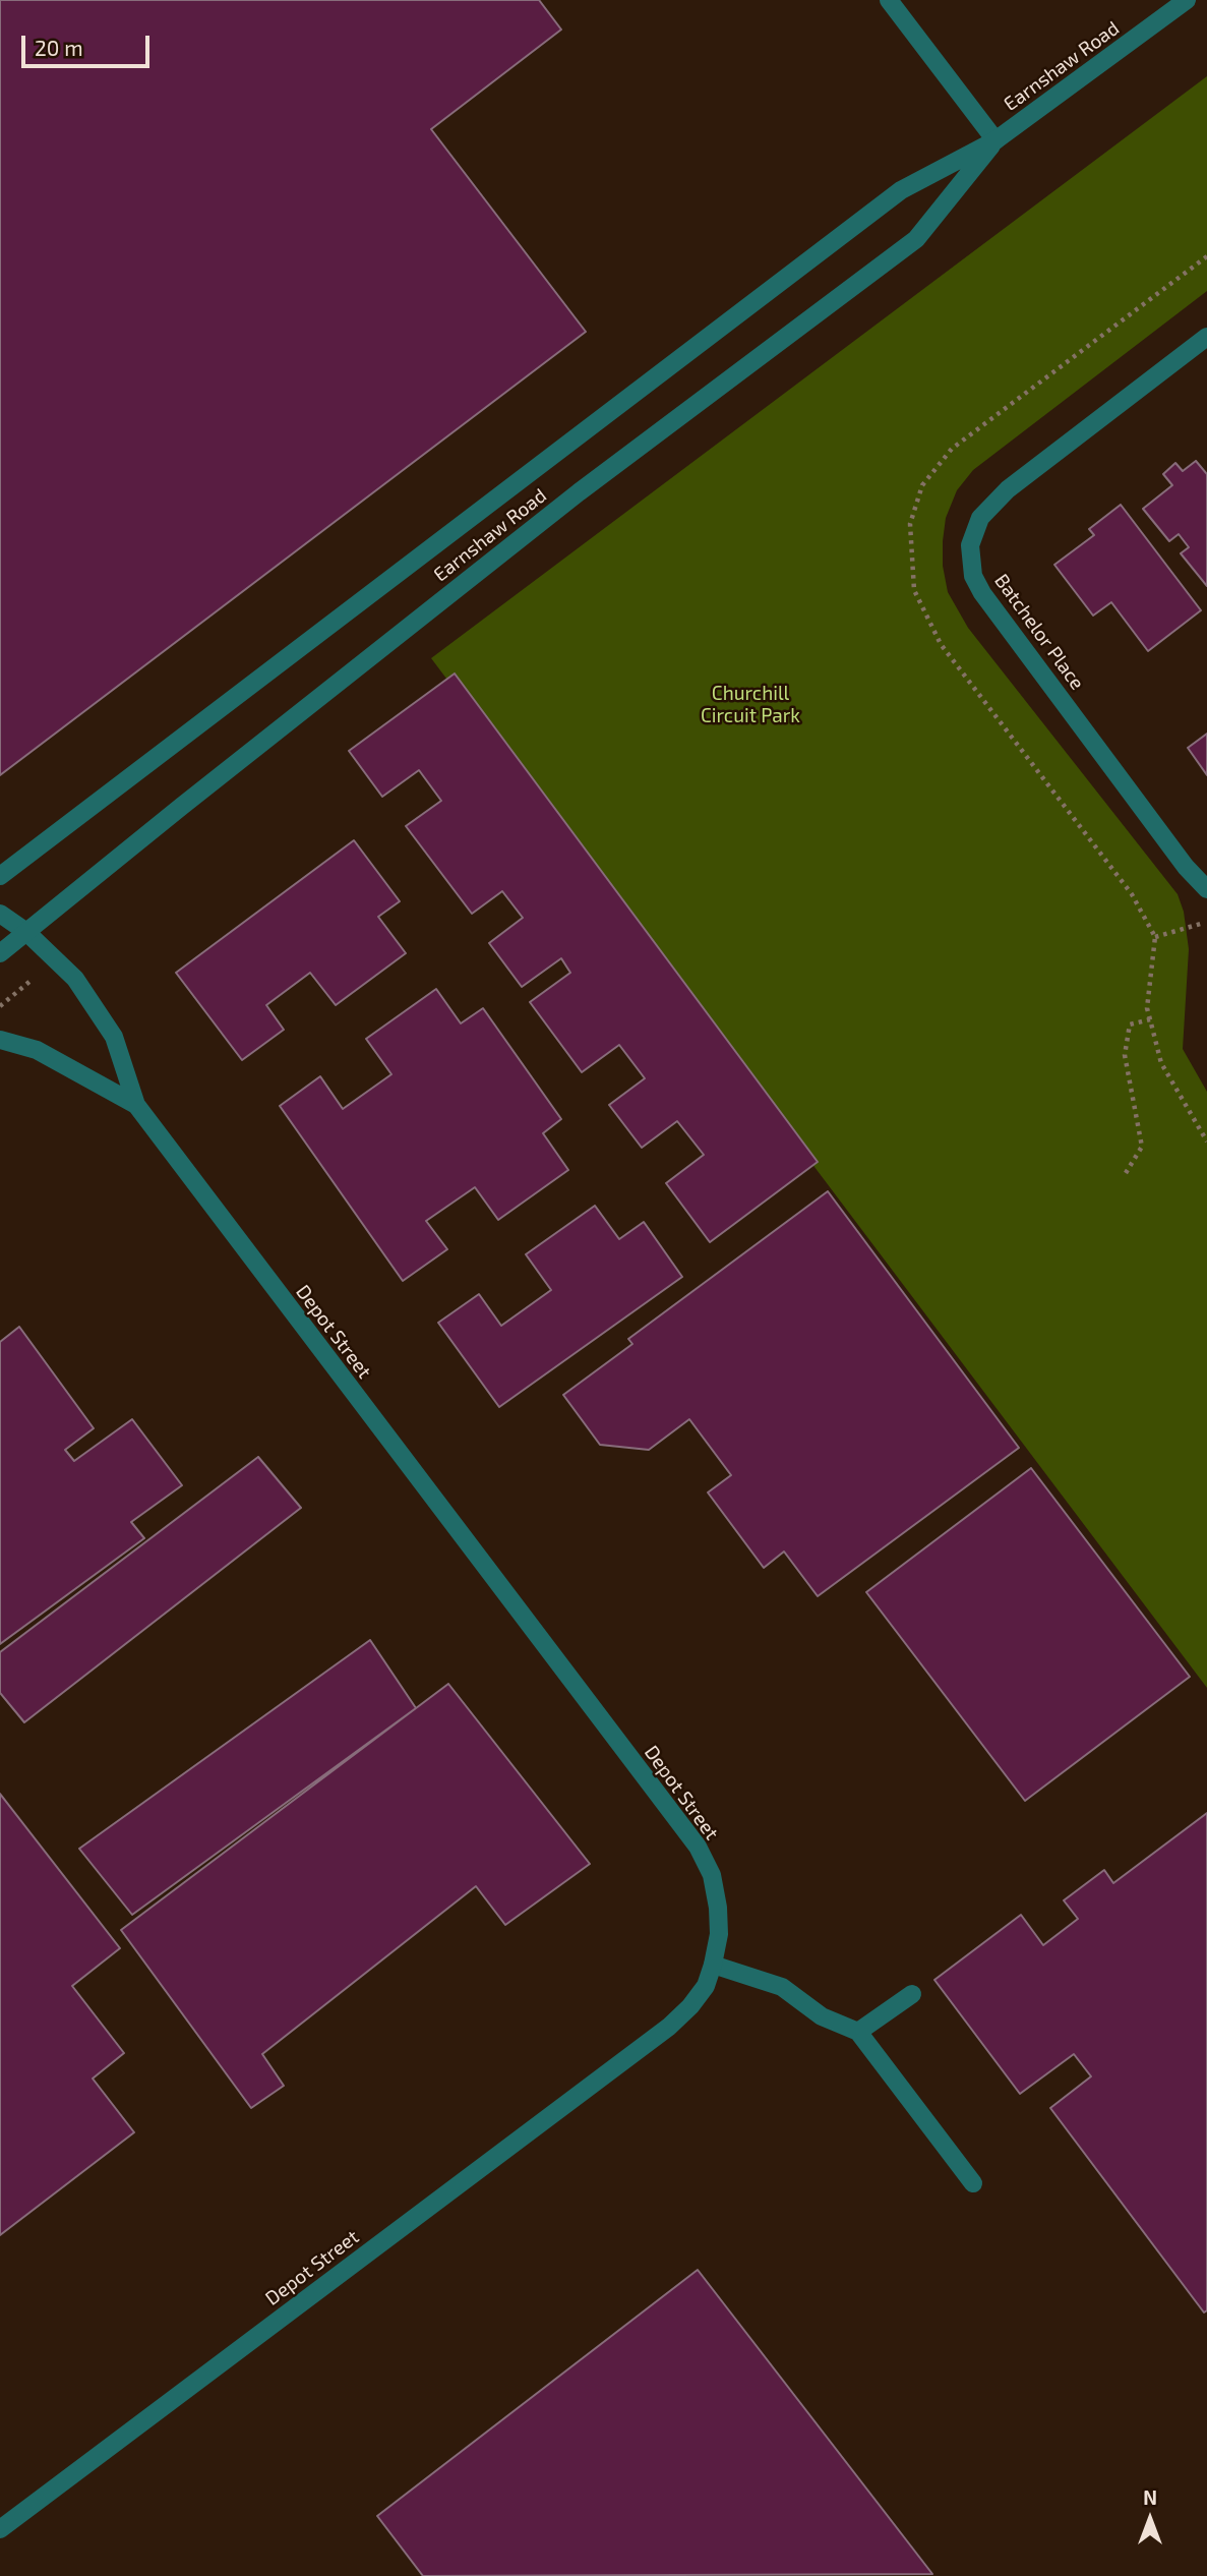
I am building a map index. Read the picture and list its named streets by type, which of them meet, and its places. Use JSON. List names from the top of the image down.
{
  "streets": {
    "street": ["Earnshaw Road", "Batchelor Place", "Depot Street"]
  },
  "crossings": [
    ["Earnshaw Road", "Depot Street"]
  ],
  "parks": ["Churchill Circuit Park"],
  "scale_bar": "20 m",
  "north": "top"
}
